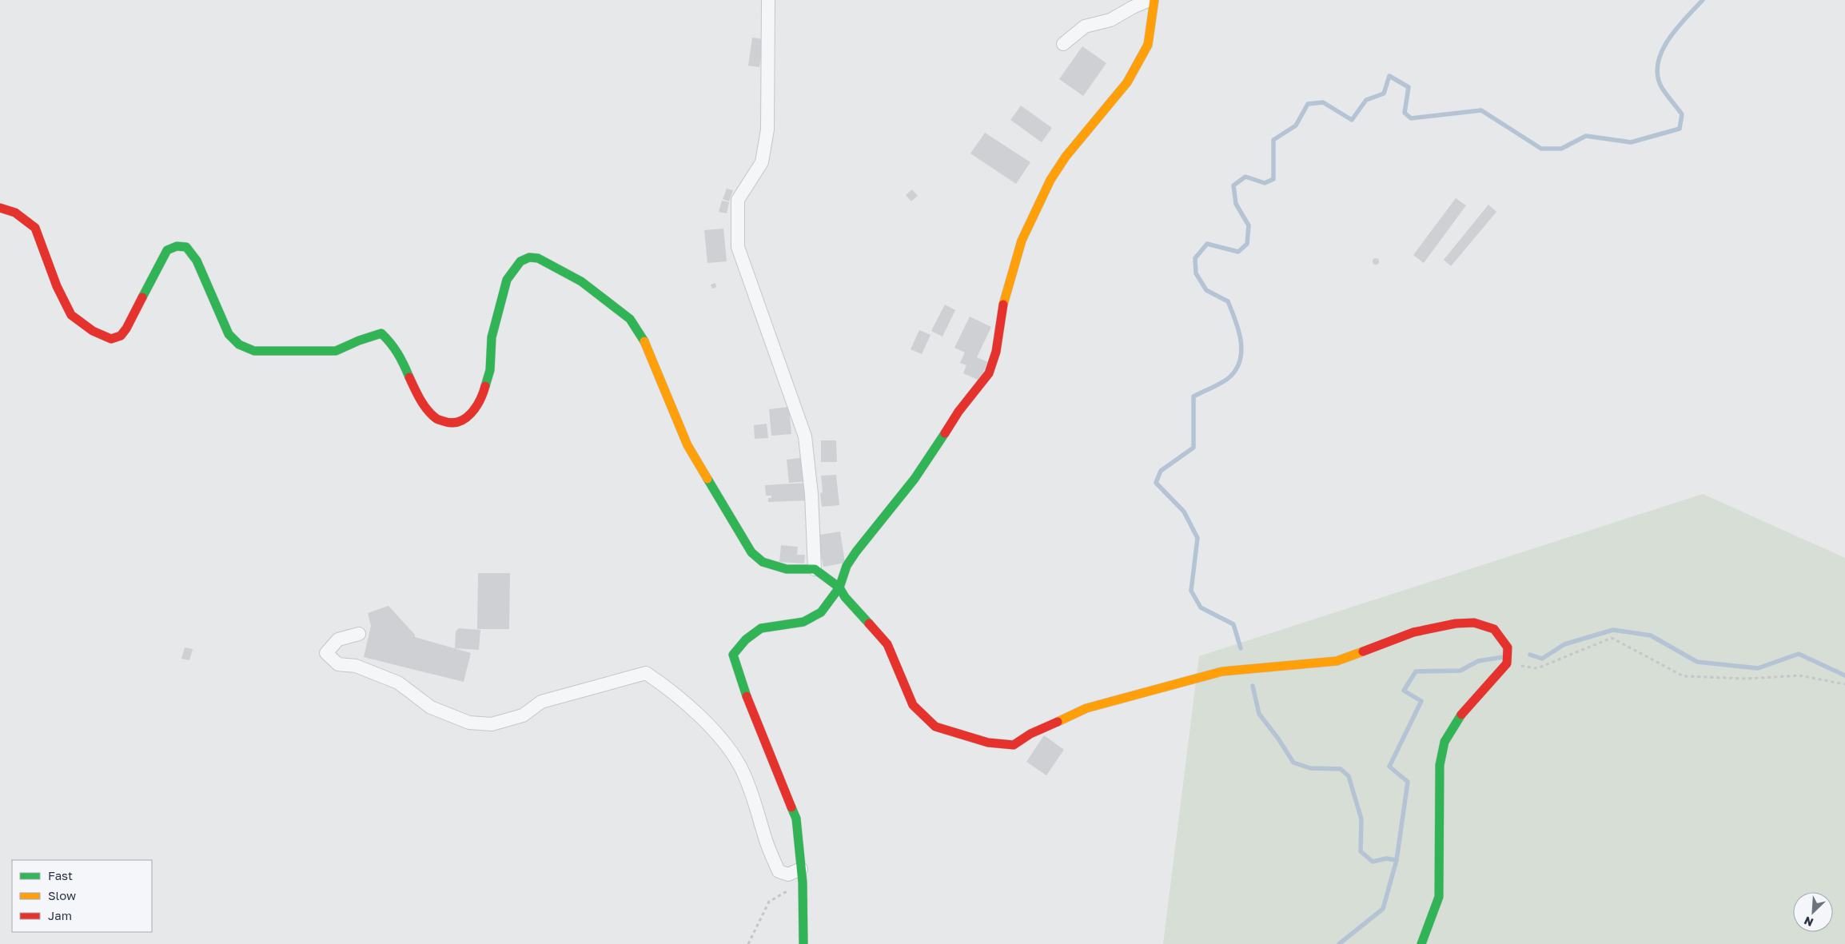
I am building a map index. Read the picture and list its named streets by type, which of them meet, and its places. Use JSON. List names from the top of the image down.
{
  "legend": ["Fast", "Slow", "Jam"],
  "north": "bottom left"
}
